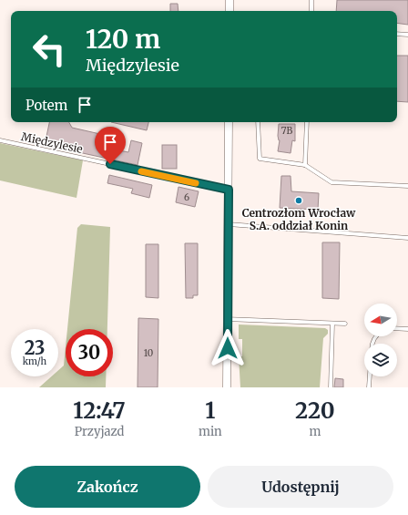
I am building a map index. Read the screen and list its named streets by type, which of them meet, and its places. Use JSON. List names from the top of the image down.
{
  "streets": {
    "lane": ["Międzylesie"]
  },
  "places": ["Centrozłom Wrocław S.A. oddział Konin"],
  "house_numbers": ["7B", "6", "10"],
  "north": "left",
  "page": {
    "turn": ["120 m", "Międzylesie"],
    "then": "Potem",
    "speed": "23 km/h",
    "limit": "30",
    "eta": [
      "12:47",
      "Przyjazd",
      "1",
      "min",
      "220",
      "m"
    ],
    "buttons": ["Zakończ", "Udostępnij"]
  }
}
